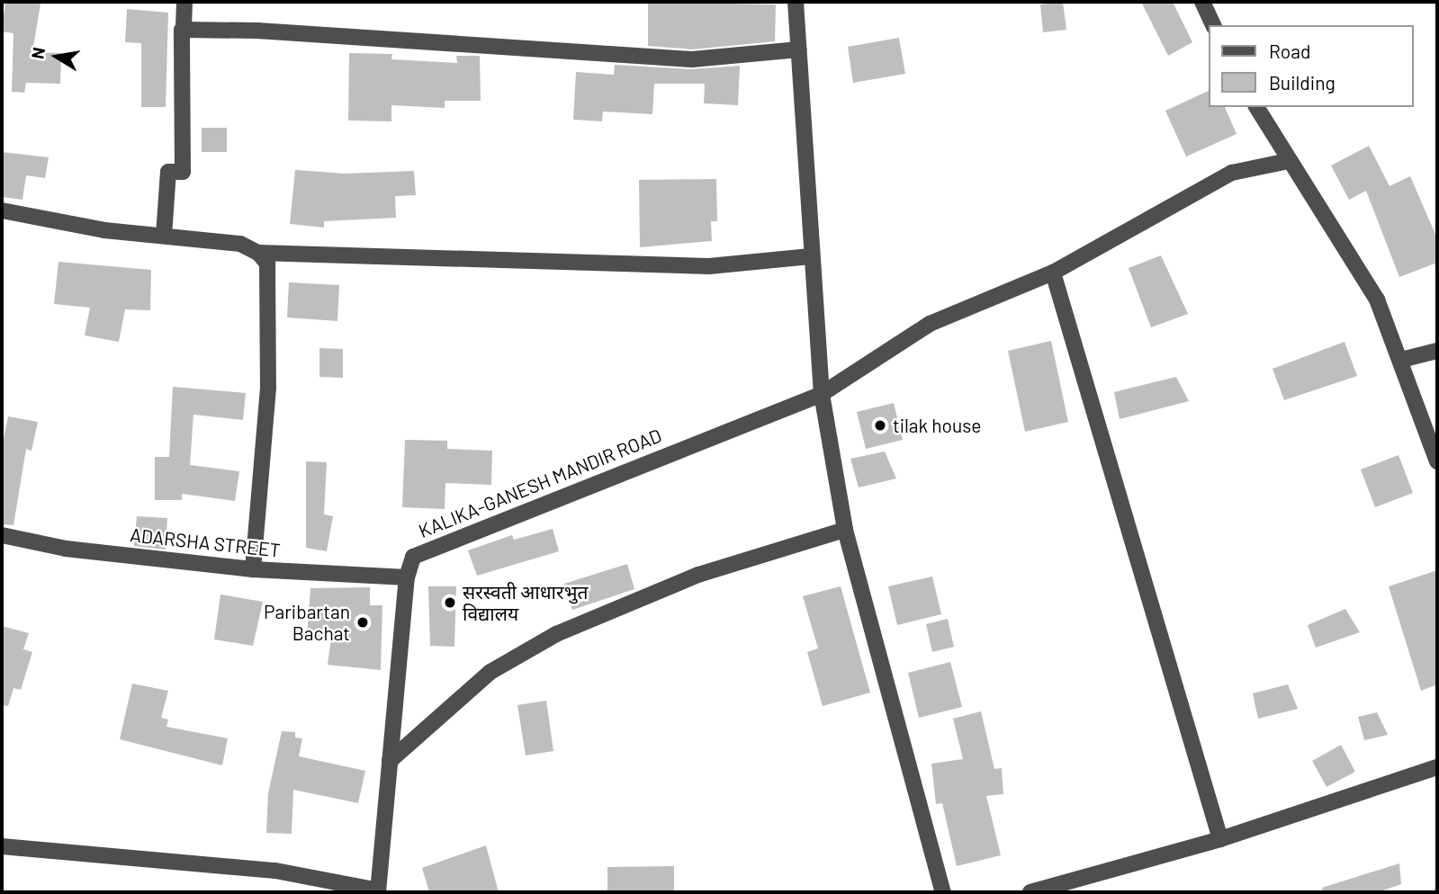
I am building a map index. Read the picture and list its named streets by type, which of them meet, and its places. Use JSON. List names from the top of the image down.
{
  "streets": {
    "street": ["KALIKA-GANESH MANDIR ROAD", "ADARSHA STREET"]
  },
  "crossings": [
    ["KALIKA-GANESH MANDIR ROAD", "ADARSHA STREET"]
  ],
  "places": ["tilak house", "सरस्वती आधारभुत विद्यालय", "Paribartan Bachat"],
  "legend": ["Road", "Building"],
  "north": "left"
}
